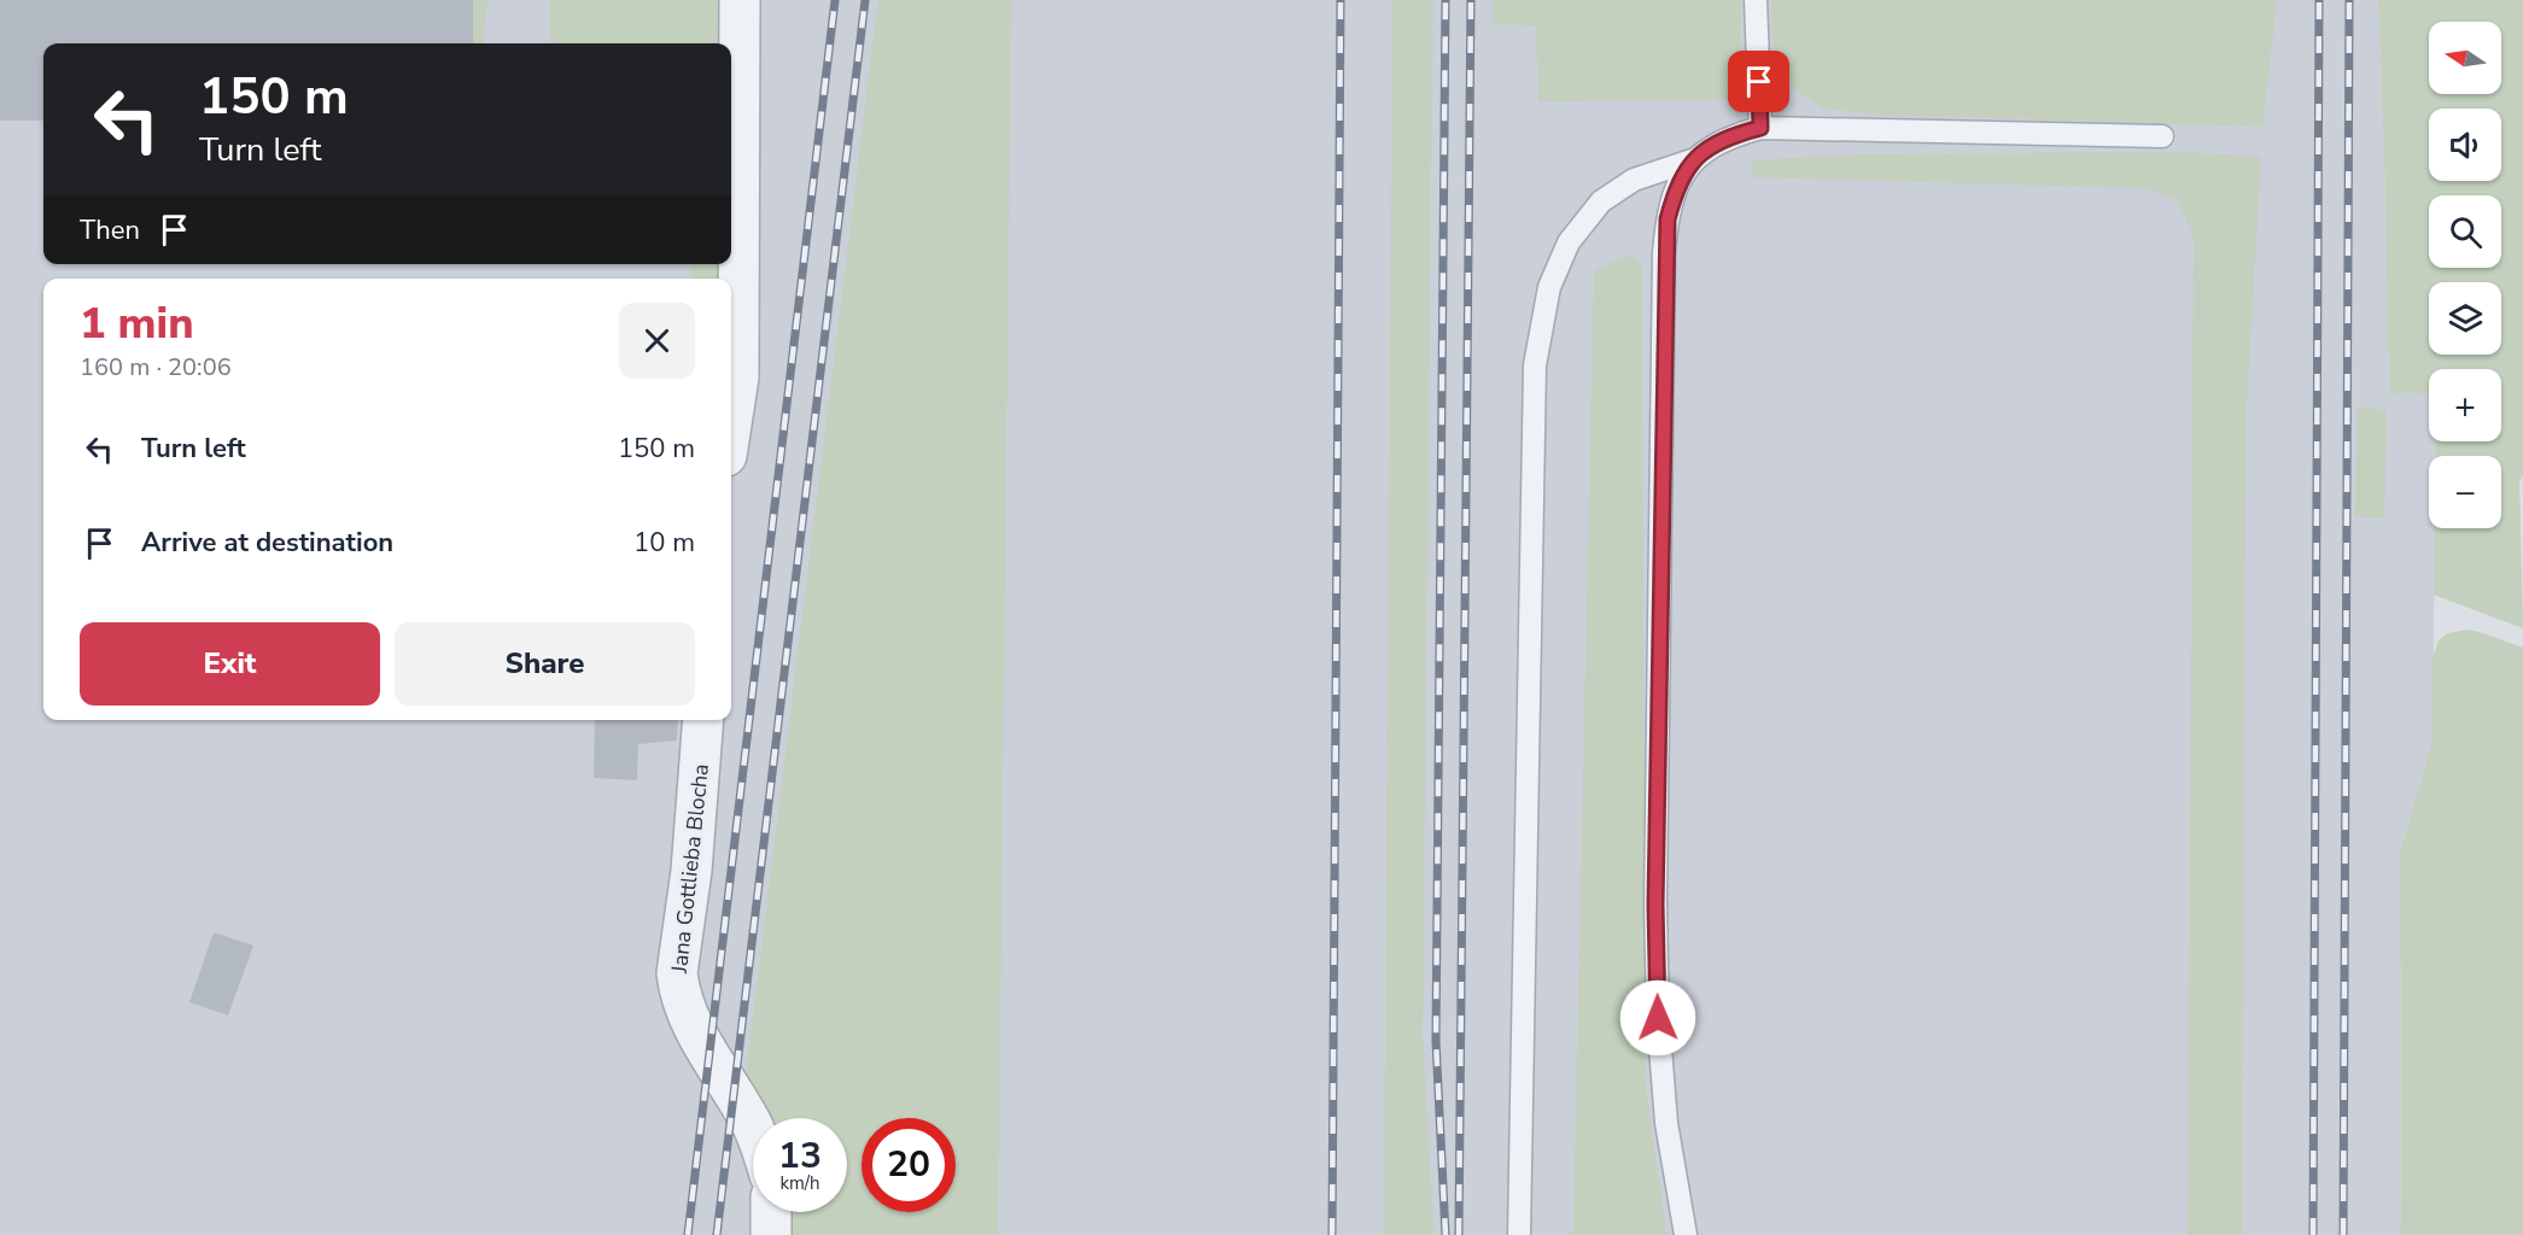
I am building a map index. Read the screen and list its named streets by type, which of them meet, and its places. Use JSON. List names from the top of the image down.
{
  "streets": {
    "street": ["Jana Gottlieba Blocha"]
  },
  "north": "left",
  "page": {
    "map_buttons": ["+", "−"],
    "turn": ["150 m", "Turn left"],
    "then": "Then",
    "heading": ["1 min", "160 m · 20:06"],
    "list": [
      {
        "name": "Turn left",
        "value": "150 m"
      },
      {
        "name": "Arrive at destination",
        "value": "10 m"
      }
    ],
    "buttons": ["Exit", "Share"],
    "speed": "13 km/h",
    "limit": "20"
  }
}
